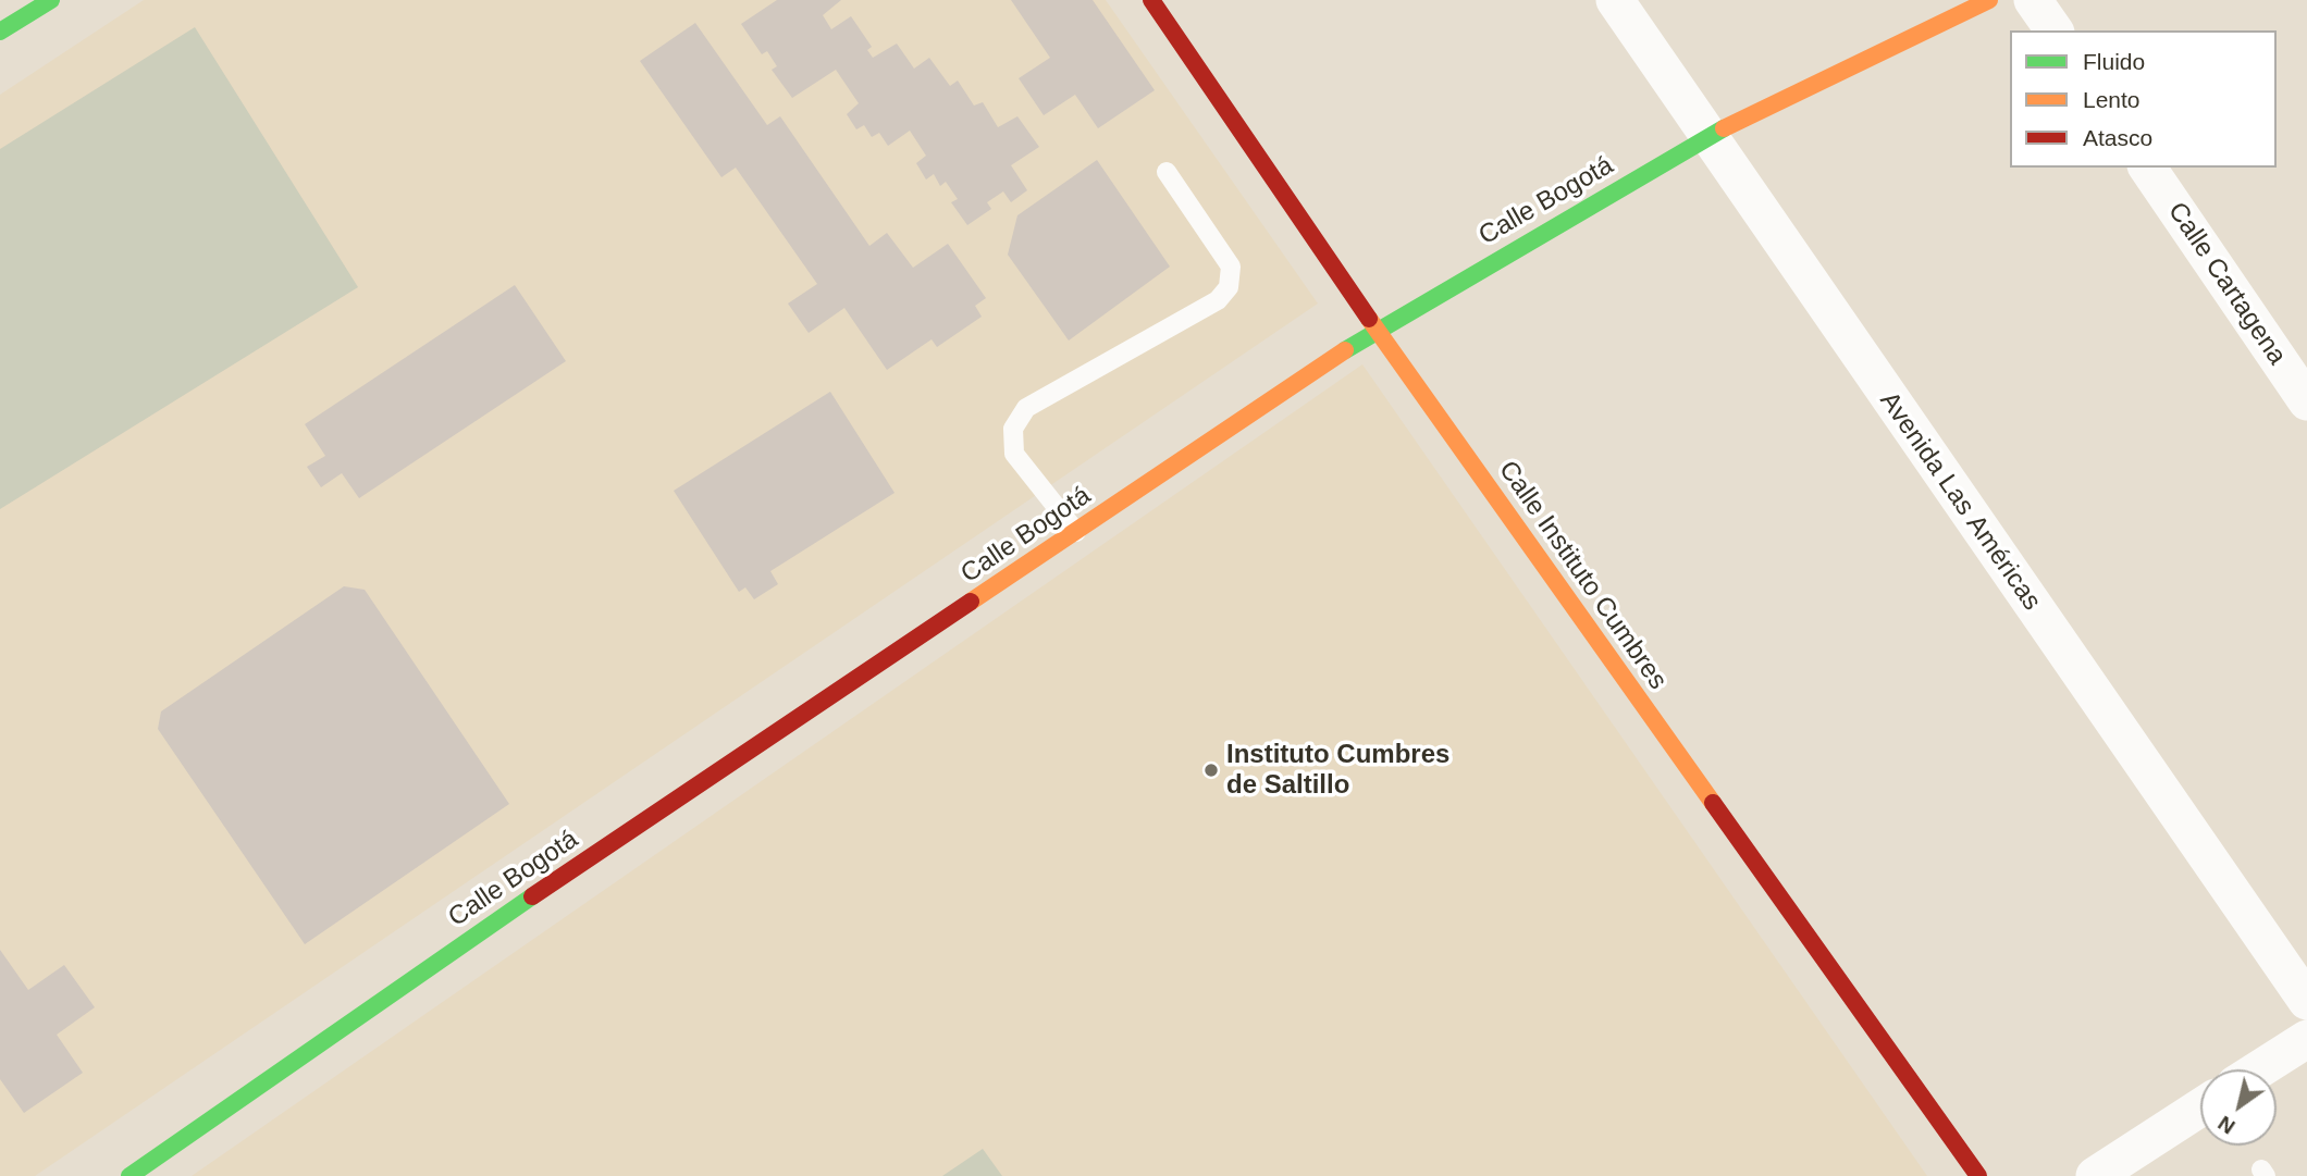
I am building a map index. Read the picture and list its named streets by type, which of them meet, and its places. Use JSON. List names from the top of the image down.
{
  "streets": {
    "street": [
      "Calle Bogotá",
      "Calle Cartagena",
      "Avenida Las Américas",
      "Calle Instituto Cumbres"
    ]
  },
  "crossings": [
    ["Calle Bogotá", "Avenida Las Américas"],
    ["Calle Bogotá", "Calle Instituto Cumbres"]
  ],
  "places": ["Instituto Cumbres de Saltillo"],
  "legend": ["Fluido", "Lento", "Atasco"],
  "north": "bottom left"
}
